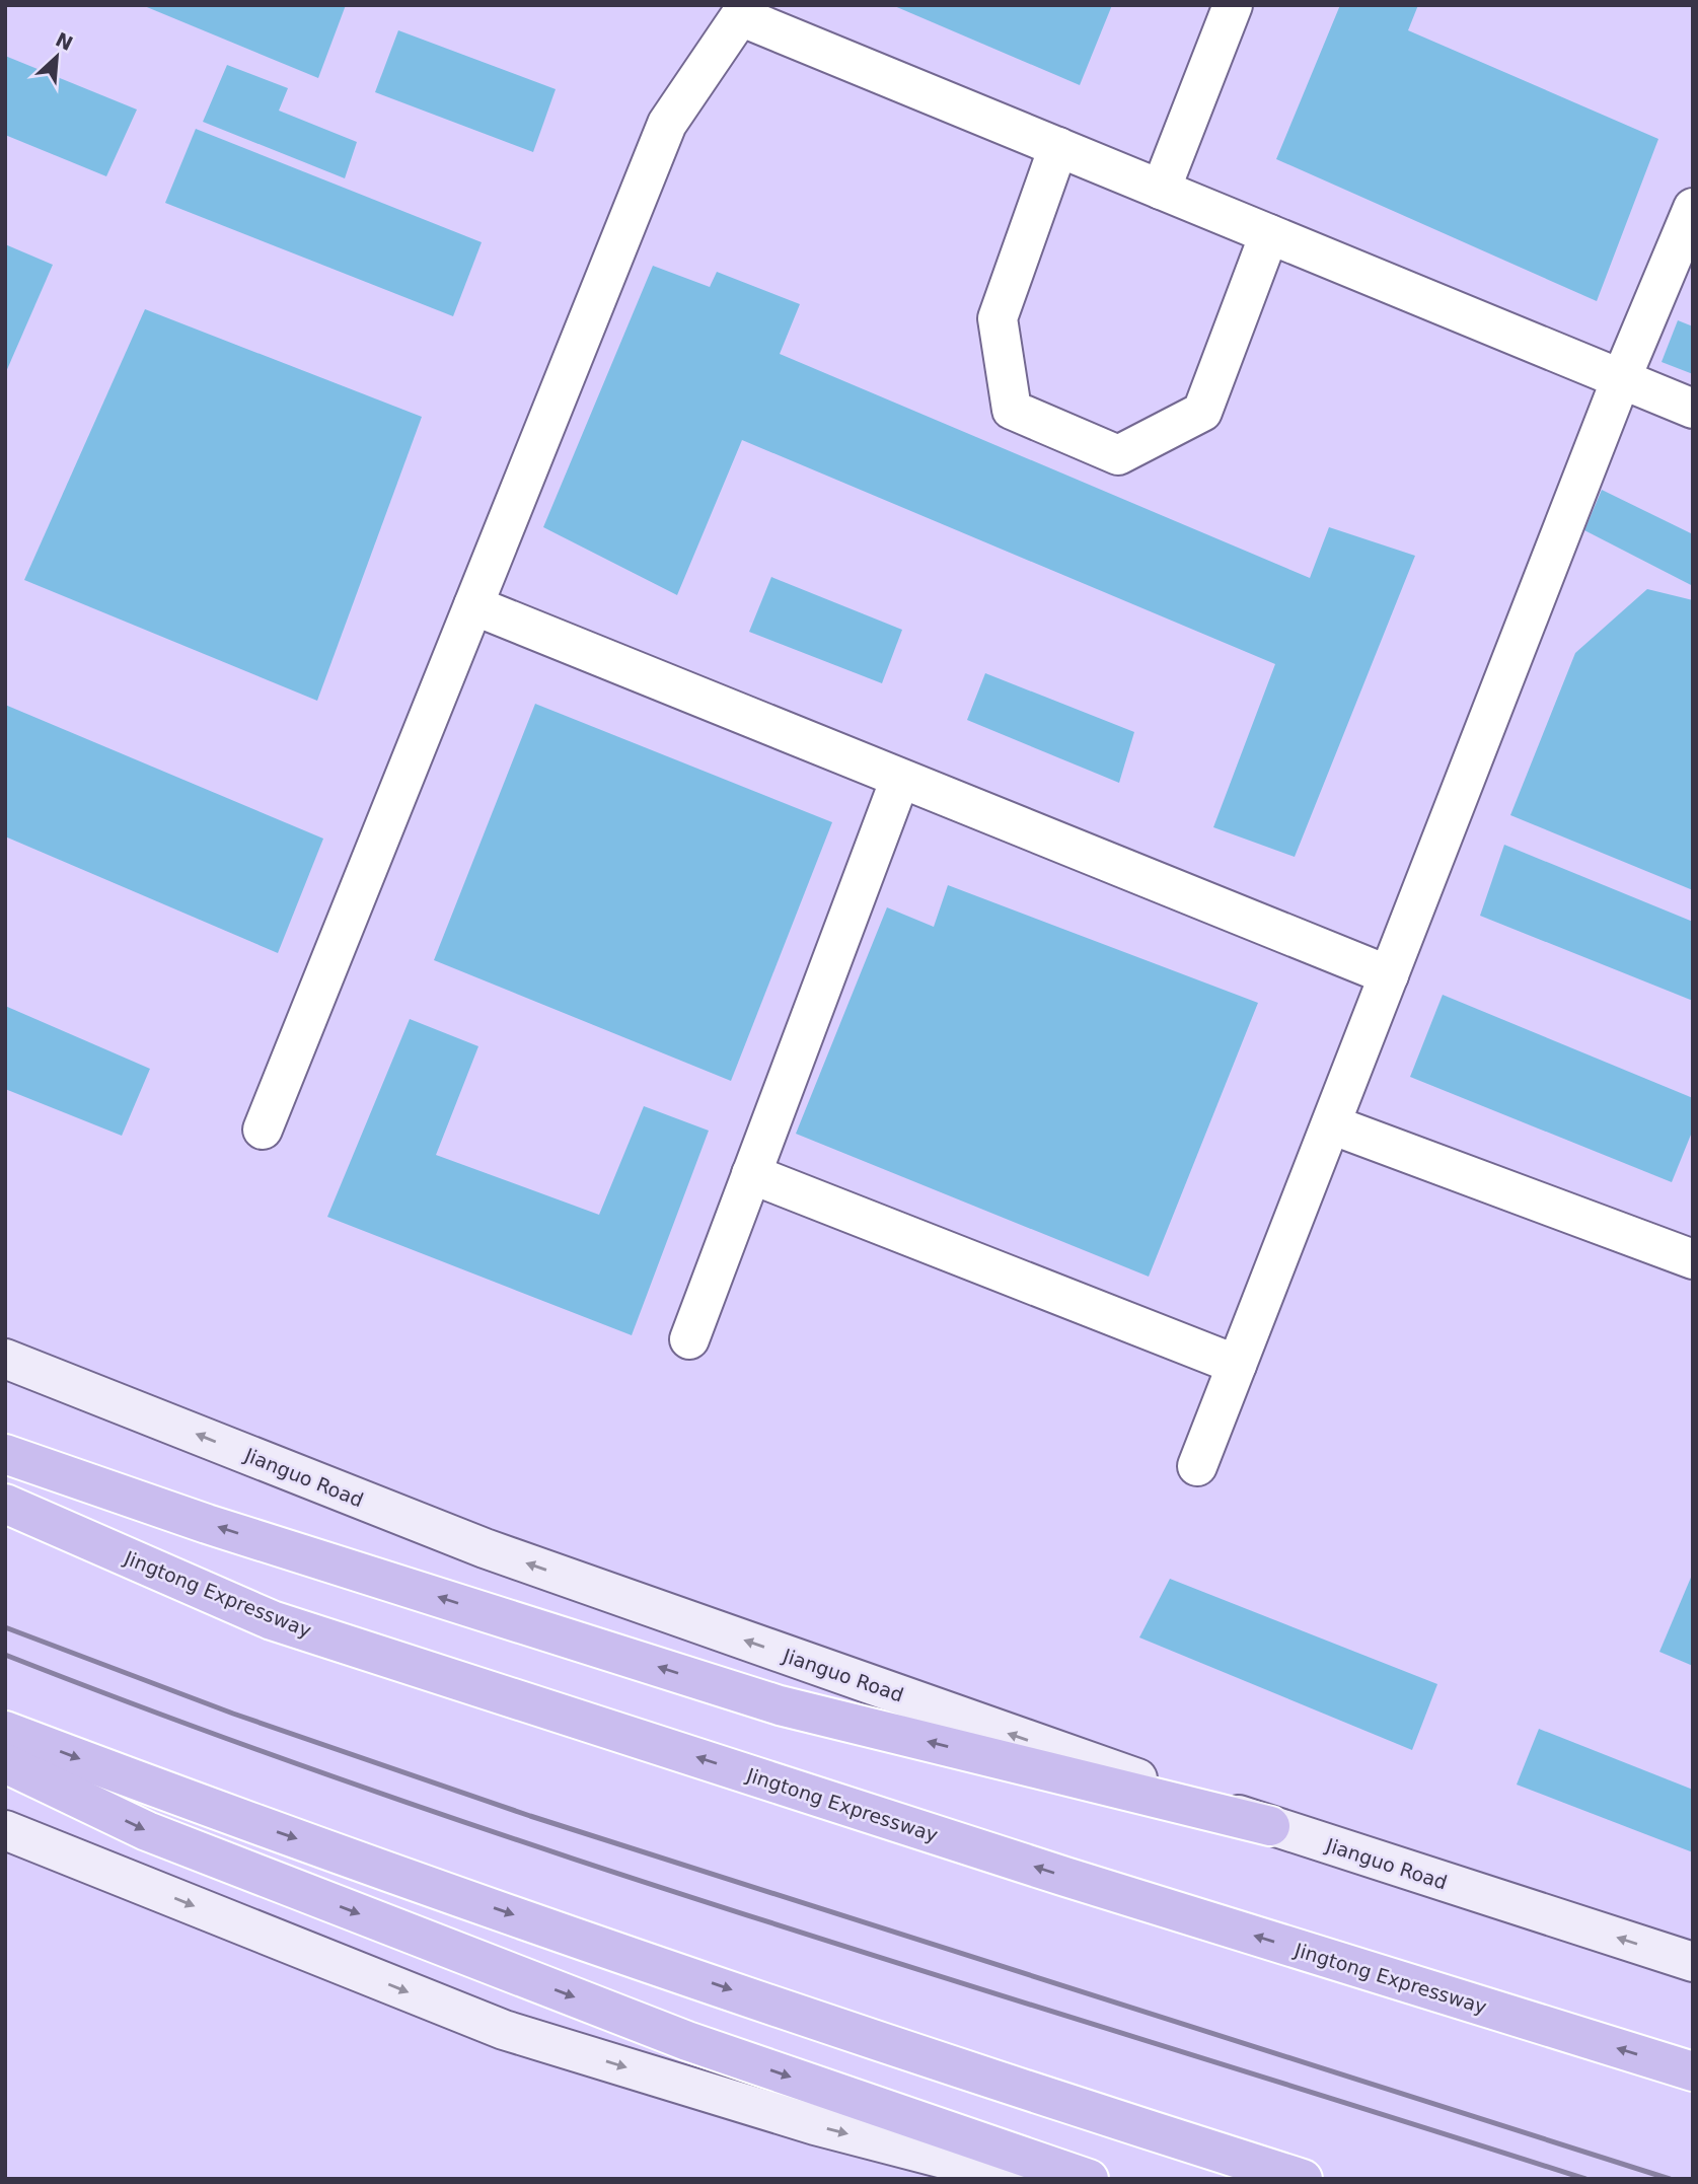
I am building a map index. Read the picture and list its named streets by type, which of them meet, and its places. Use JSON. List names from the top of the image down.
{
  "streets": {
    "highway": ["Jingtong Expressway"],
    "main road": ["Jianguo Road"]
  },
  "one_way": ["Jianguo Road"],
  "north": "top right"
}
